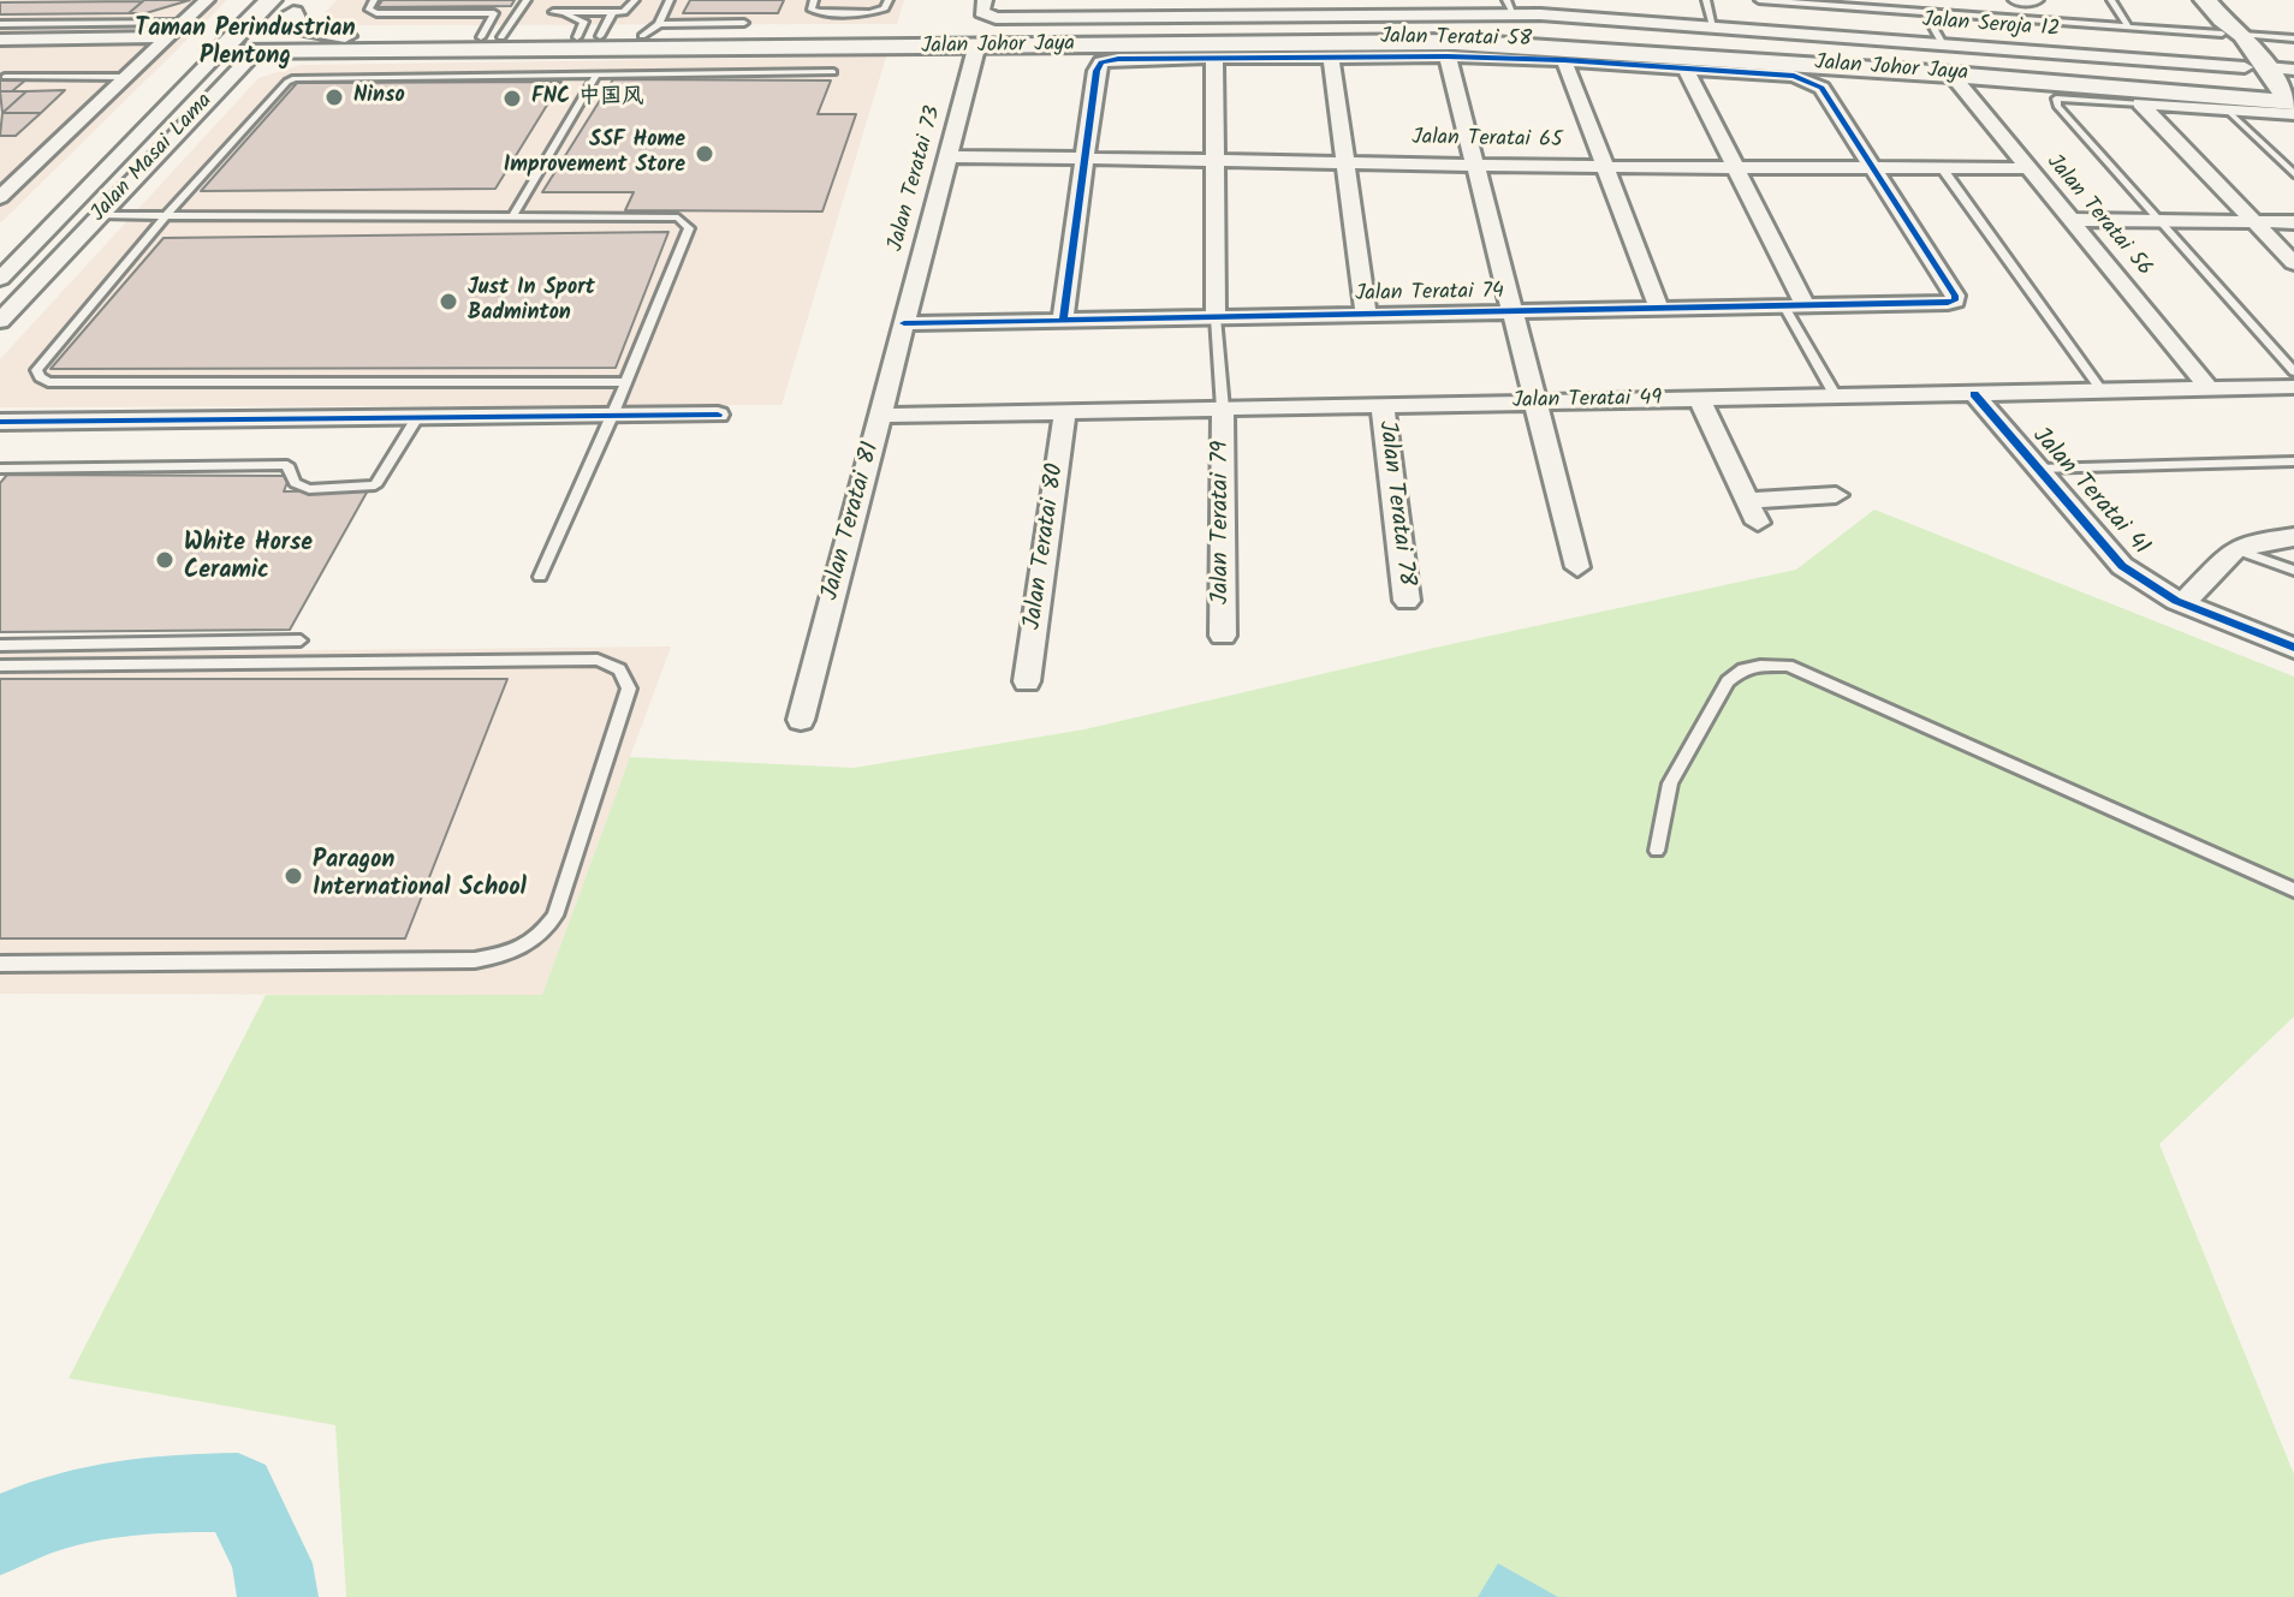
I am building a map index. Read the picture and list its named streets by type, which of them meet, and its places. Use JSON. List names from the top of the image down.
{
  "streets": {
    "main road": ["Jalan Johor Jaya", "Jalan Masai Lama"],
    "street": [
      "Jalan Seroja 12",
      "Jalan Teratai 58",
      "Jalan Teratai 65",
      "Jalan Teratai 73",
      "Jalan Teratai 56",
      "Jalan Teratai 74",
      "Jalan Teratai 49",
      "Jalan Teratai 41",
      "Jalan Teratai 78",
      "Jalan Teratai 81",
      "Jalan Teratai 79",
      "Jalan Teratai 80"
    ]
  },
  "crossings": [
    ["Jalan Seroja 12", "Jalan Johor Jaya"],
    ["Jalan Teratai 58", "Jalan Teratai 65"],
    ["Jalan Teratai 58", "Jalan Teratai 74"],
    ["Jalan Johor Jaya", "Jalan Masai Lama"],
    ["Jalan Johor Jaya", "Jalan Teratai 73"],
    ["Jalan Johor Jaya", "Jalan Teratai 56"],
    ["Jalan Teratai 65", "Jalan Teratai 73"],
    ["Jalan Teratai 65", "Jalan Teratai 56"],
    ["Jalan Teratai 65", "Jalan Teratai 74"],
    ["Jalan Teratai 73", "Jalan Teratai 74"],
    ["Jalan Teratai 73", "Jalan Teratai 81"],
    ["Jalan Teratai 56", "Jalan Teratai 49"],
    ["Jalan Teratai 74", "Jalan Teratai 81"],
    ["Jalan Teratai 49", "Jalan Teratai 41"],
    ["Jalan Teratai 49", "Jalan Teratai 78"],
    ["Jalan Teratai 49", "Jalan Teratai 81"],
    ["Jalan Teratai 49", "Jalan Teratai 79"],
    ["Jalan Teratai 49", "Jalan Teratai 80"]
  ],
  "districts": ["Taman Perindustrian Plentong"],
  "places": [
    "Ninso",
    "FNC 中国风",
    "SSF Home Improvement Store",
    "Just In Sport Badminton",
    "White Horse Ceramic",
    "Paragon International School"
  ]
}
